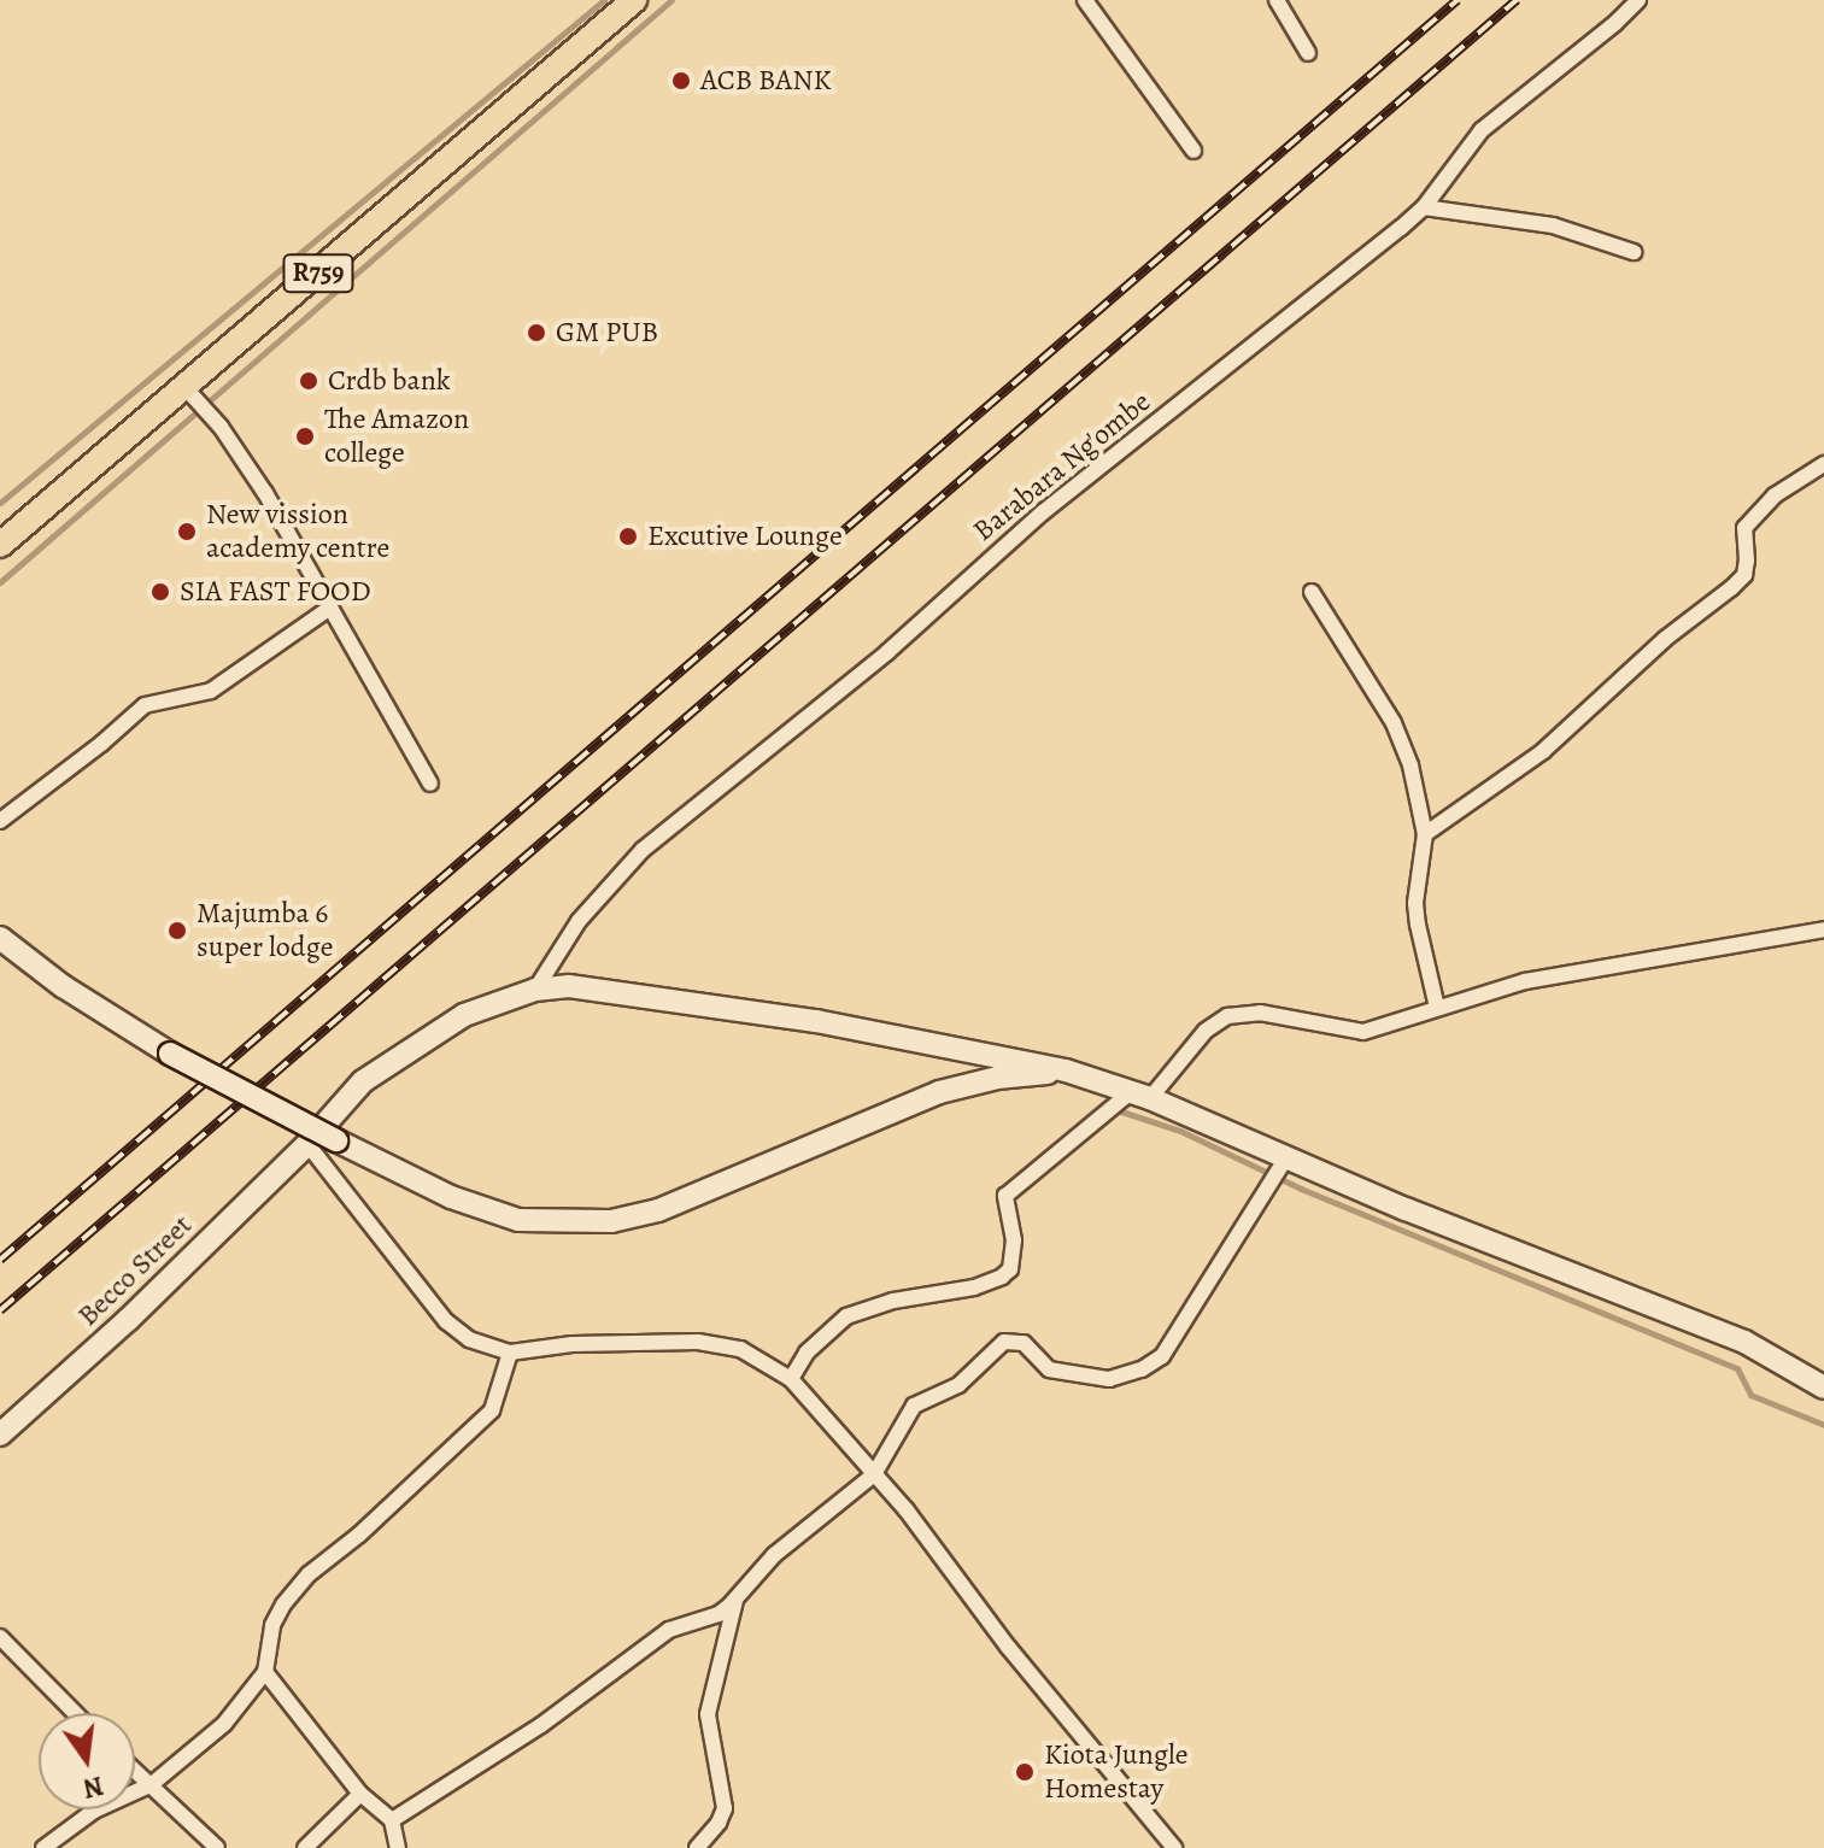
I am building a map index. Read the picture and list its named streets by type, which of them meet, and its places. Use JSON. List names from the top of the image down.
{
  "streets": {
    "main road": ["R759", "Becco Street"],
    "street": ["Barabara Ng'ombe"]
  },
  "crossings": [
    ["Barabara Ng'ombe", "Becco Street"]
  ],
  "places": [
    "ACB BANK",
    "GM PUB",
    "Crdb bank",
    "The Amazon college",
    "New vission academy centre",
    "Excutive Lounge",
    "SIA FAST FOOD",
    "Majumba 6 super lodge",
    "Kiota Jungle Homestay"
  ],
  "north": "bottom"
}
